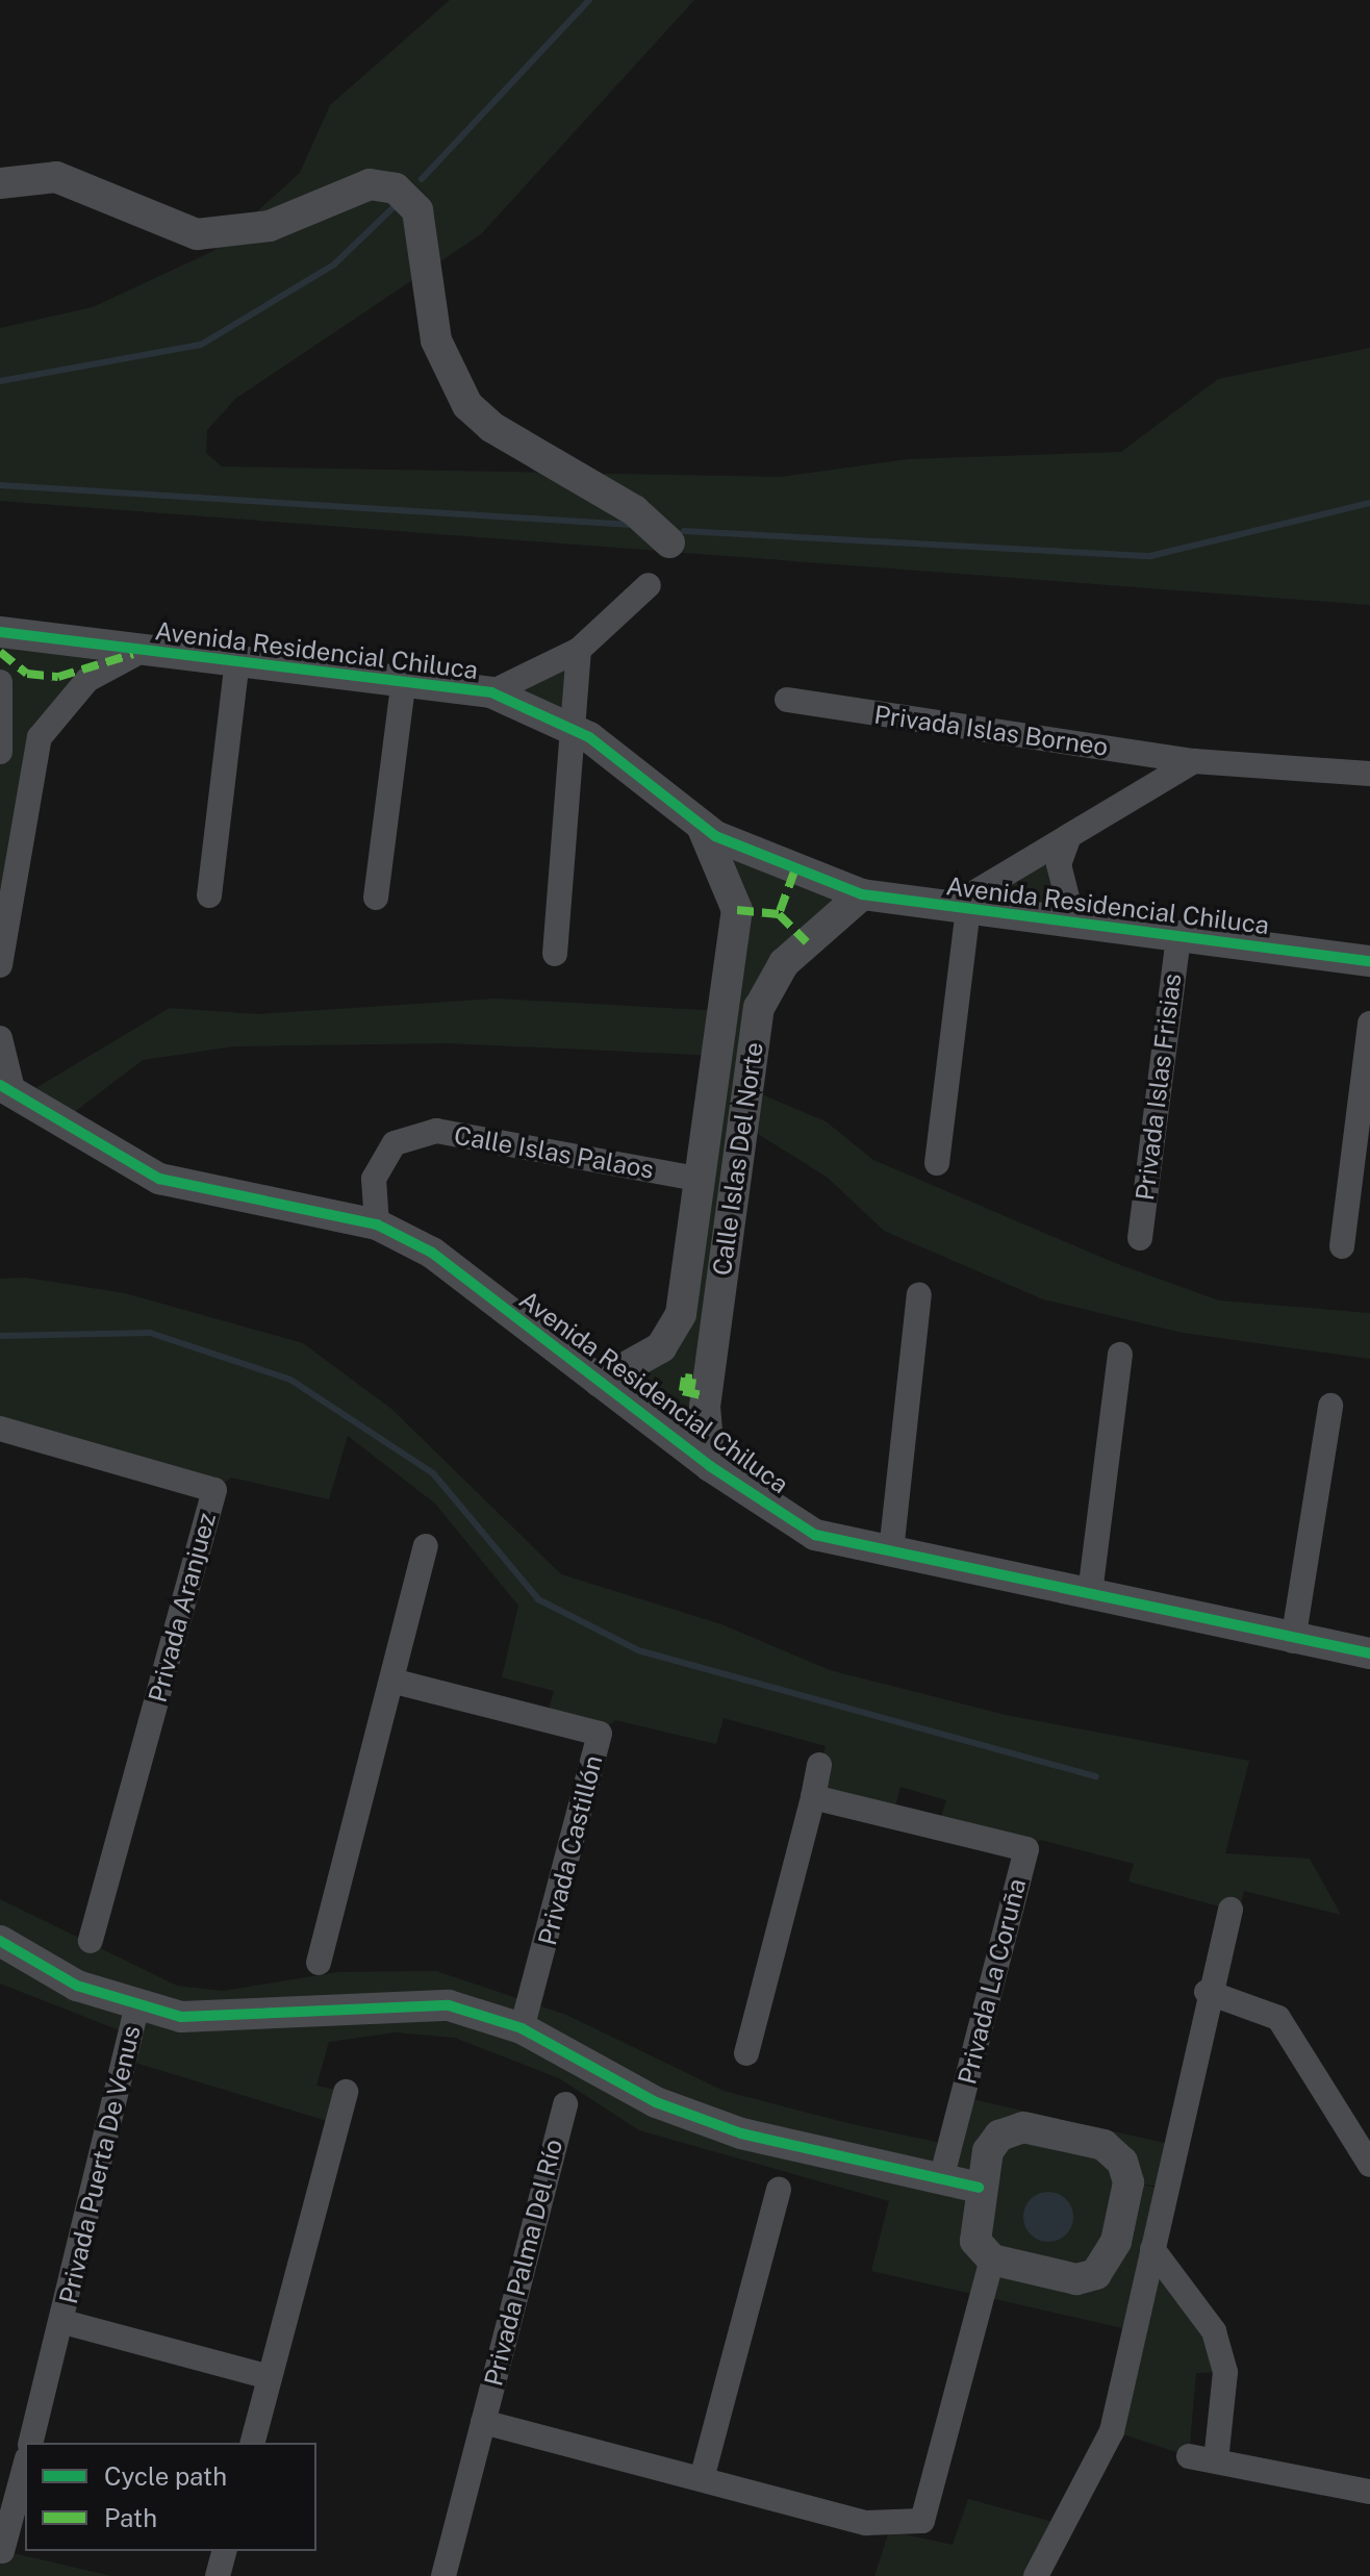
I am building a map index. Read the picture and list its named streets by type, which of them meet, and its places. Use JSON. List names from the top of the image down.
{
  "streets": {
    "street": [
      "Avenida Residencial Chiluca",
      "Privada Islas Borneo",
      "Privada Islas Frisias",
      "Calle Islas Palaos",
      "Calle Islas Del Norte",
      "Privada Aranjuez",
      "Privada Castillón",
      "Privada La Coruña",
      "Privada Puerta De Venus",
      "Privada Palma Del Río"
    ]
  },
  "crossings": [
    ["Avenida Residencial Chiluca", "Privada Islas Frisias"],
    ["Avenida Residencial Chiluca", "Calle Islas Palaos"],
    ["Avenida Residencial Chiluca", "Calle Islas Del Norte"],
    ["Calle Islas Palaos", "Calle Islas Del Norte"]
  ],
  "legend": ["Cycle path", "Path"]
}
